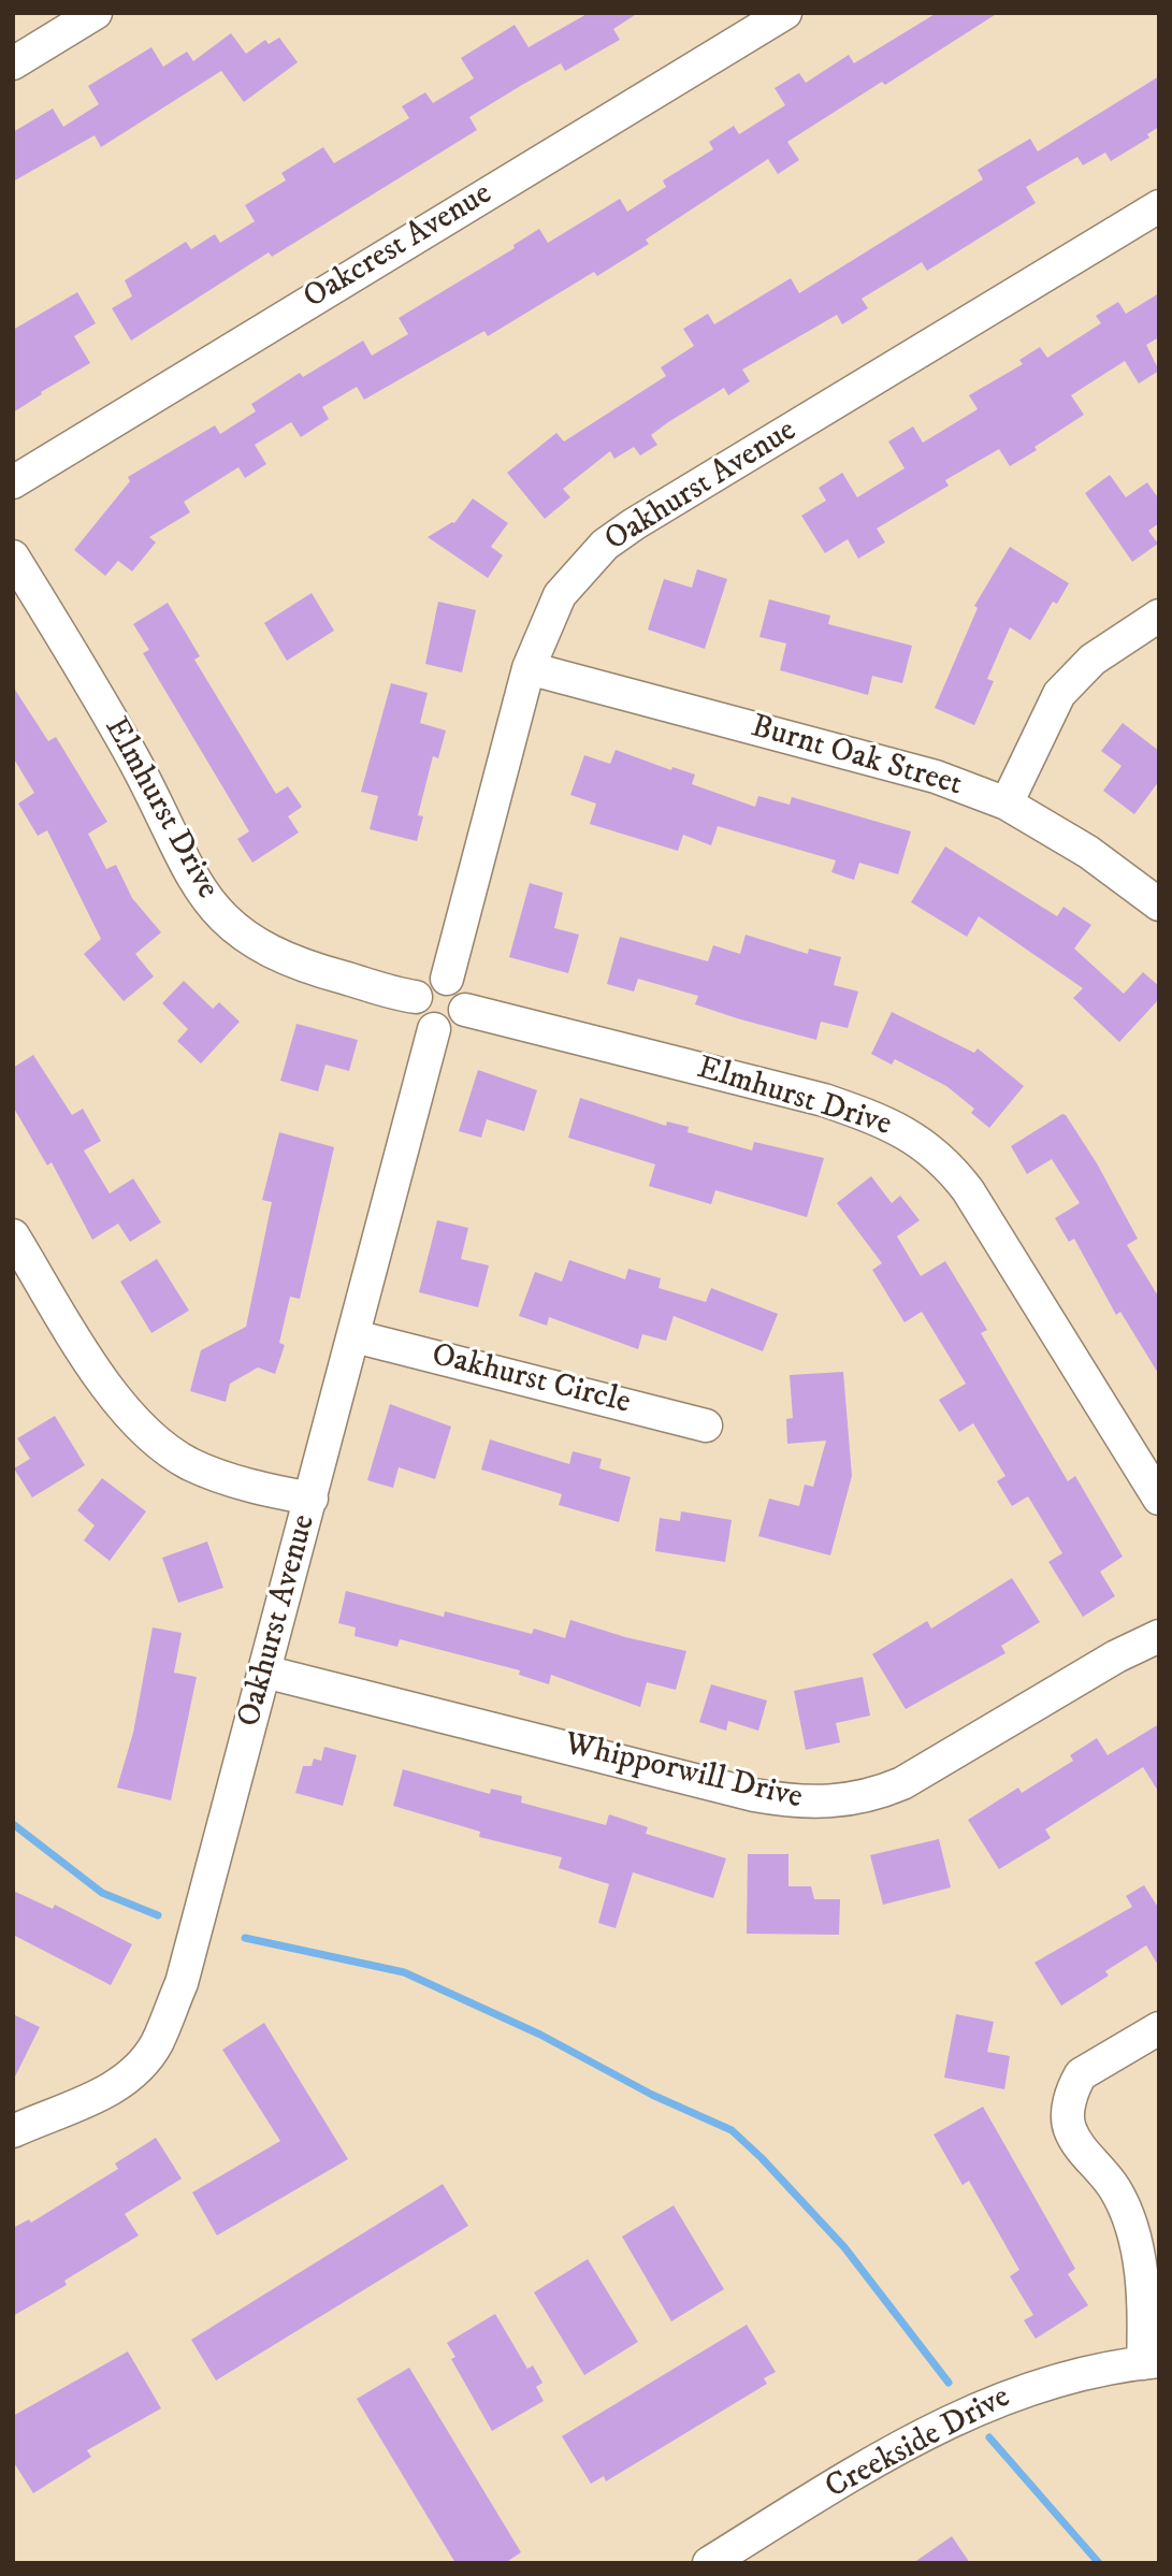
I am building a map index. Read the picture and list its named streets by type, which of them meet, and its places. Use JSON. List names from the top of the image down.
{
  "streets": {
    "street": [
      "Oakcrest Avenue",
      "Oakhurst Avenue",
      "Burnt Oak Street",
      "Elmhurst Drive",
      "Oakhurst Circle",
      "Whipporwill Drive",
      "Creekside Drive"
    ]
  },
  "crossings": [
    ["Oakhurst Avenue", "Burnt Oak Street"],
    ["Oakhurst Avenue", "Elmhurst Drive"],
    ["Oakhurst Avenue", "Oakhurst Circle"],
    ["Oakhurst Avenue", "Whipporwill Drive"]
  ]
}
